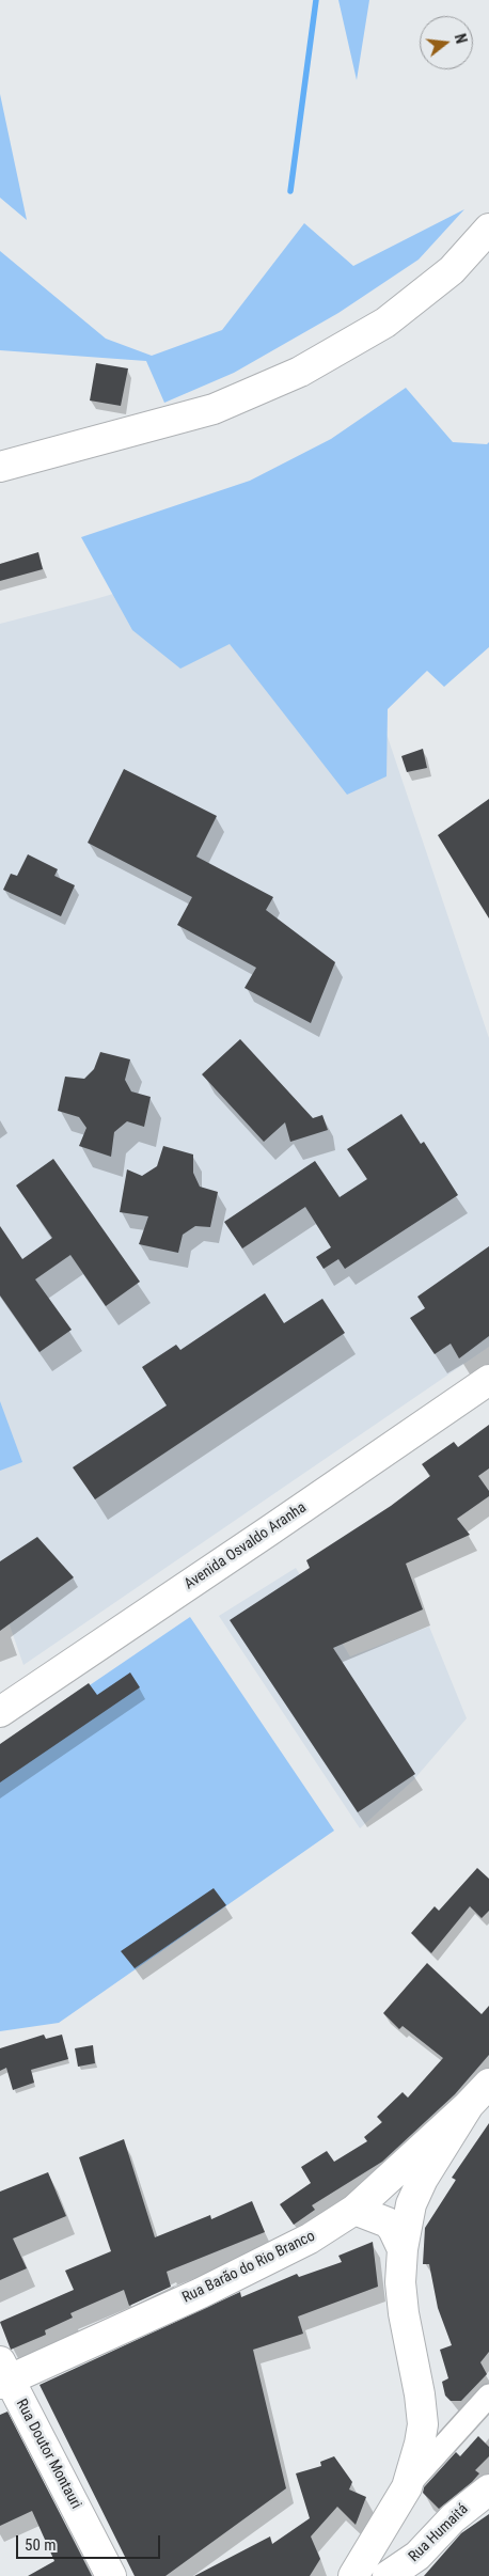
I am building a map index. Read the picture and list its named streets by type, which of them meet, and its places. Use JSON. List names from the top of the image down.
{
  "streets": {
    "main road": [
      "Avenida Osvaldo Aranha",
      "Rua Barão do Rio Branco",
      "Rua Doutor Montauri",
      "Rua Humaitá"
    ]
  },
  "crossings": [
    ["Rua Barão do Rio Branco", "Rua Doutor Montauri"]
  ],
  "scale_bar": "50 m",
  "north": "right"
}
